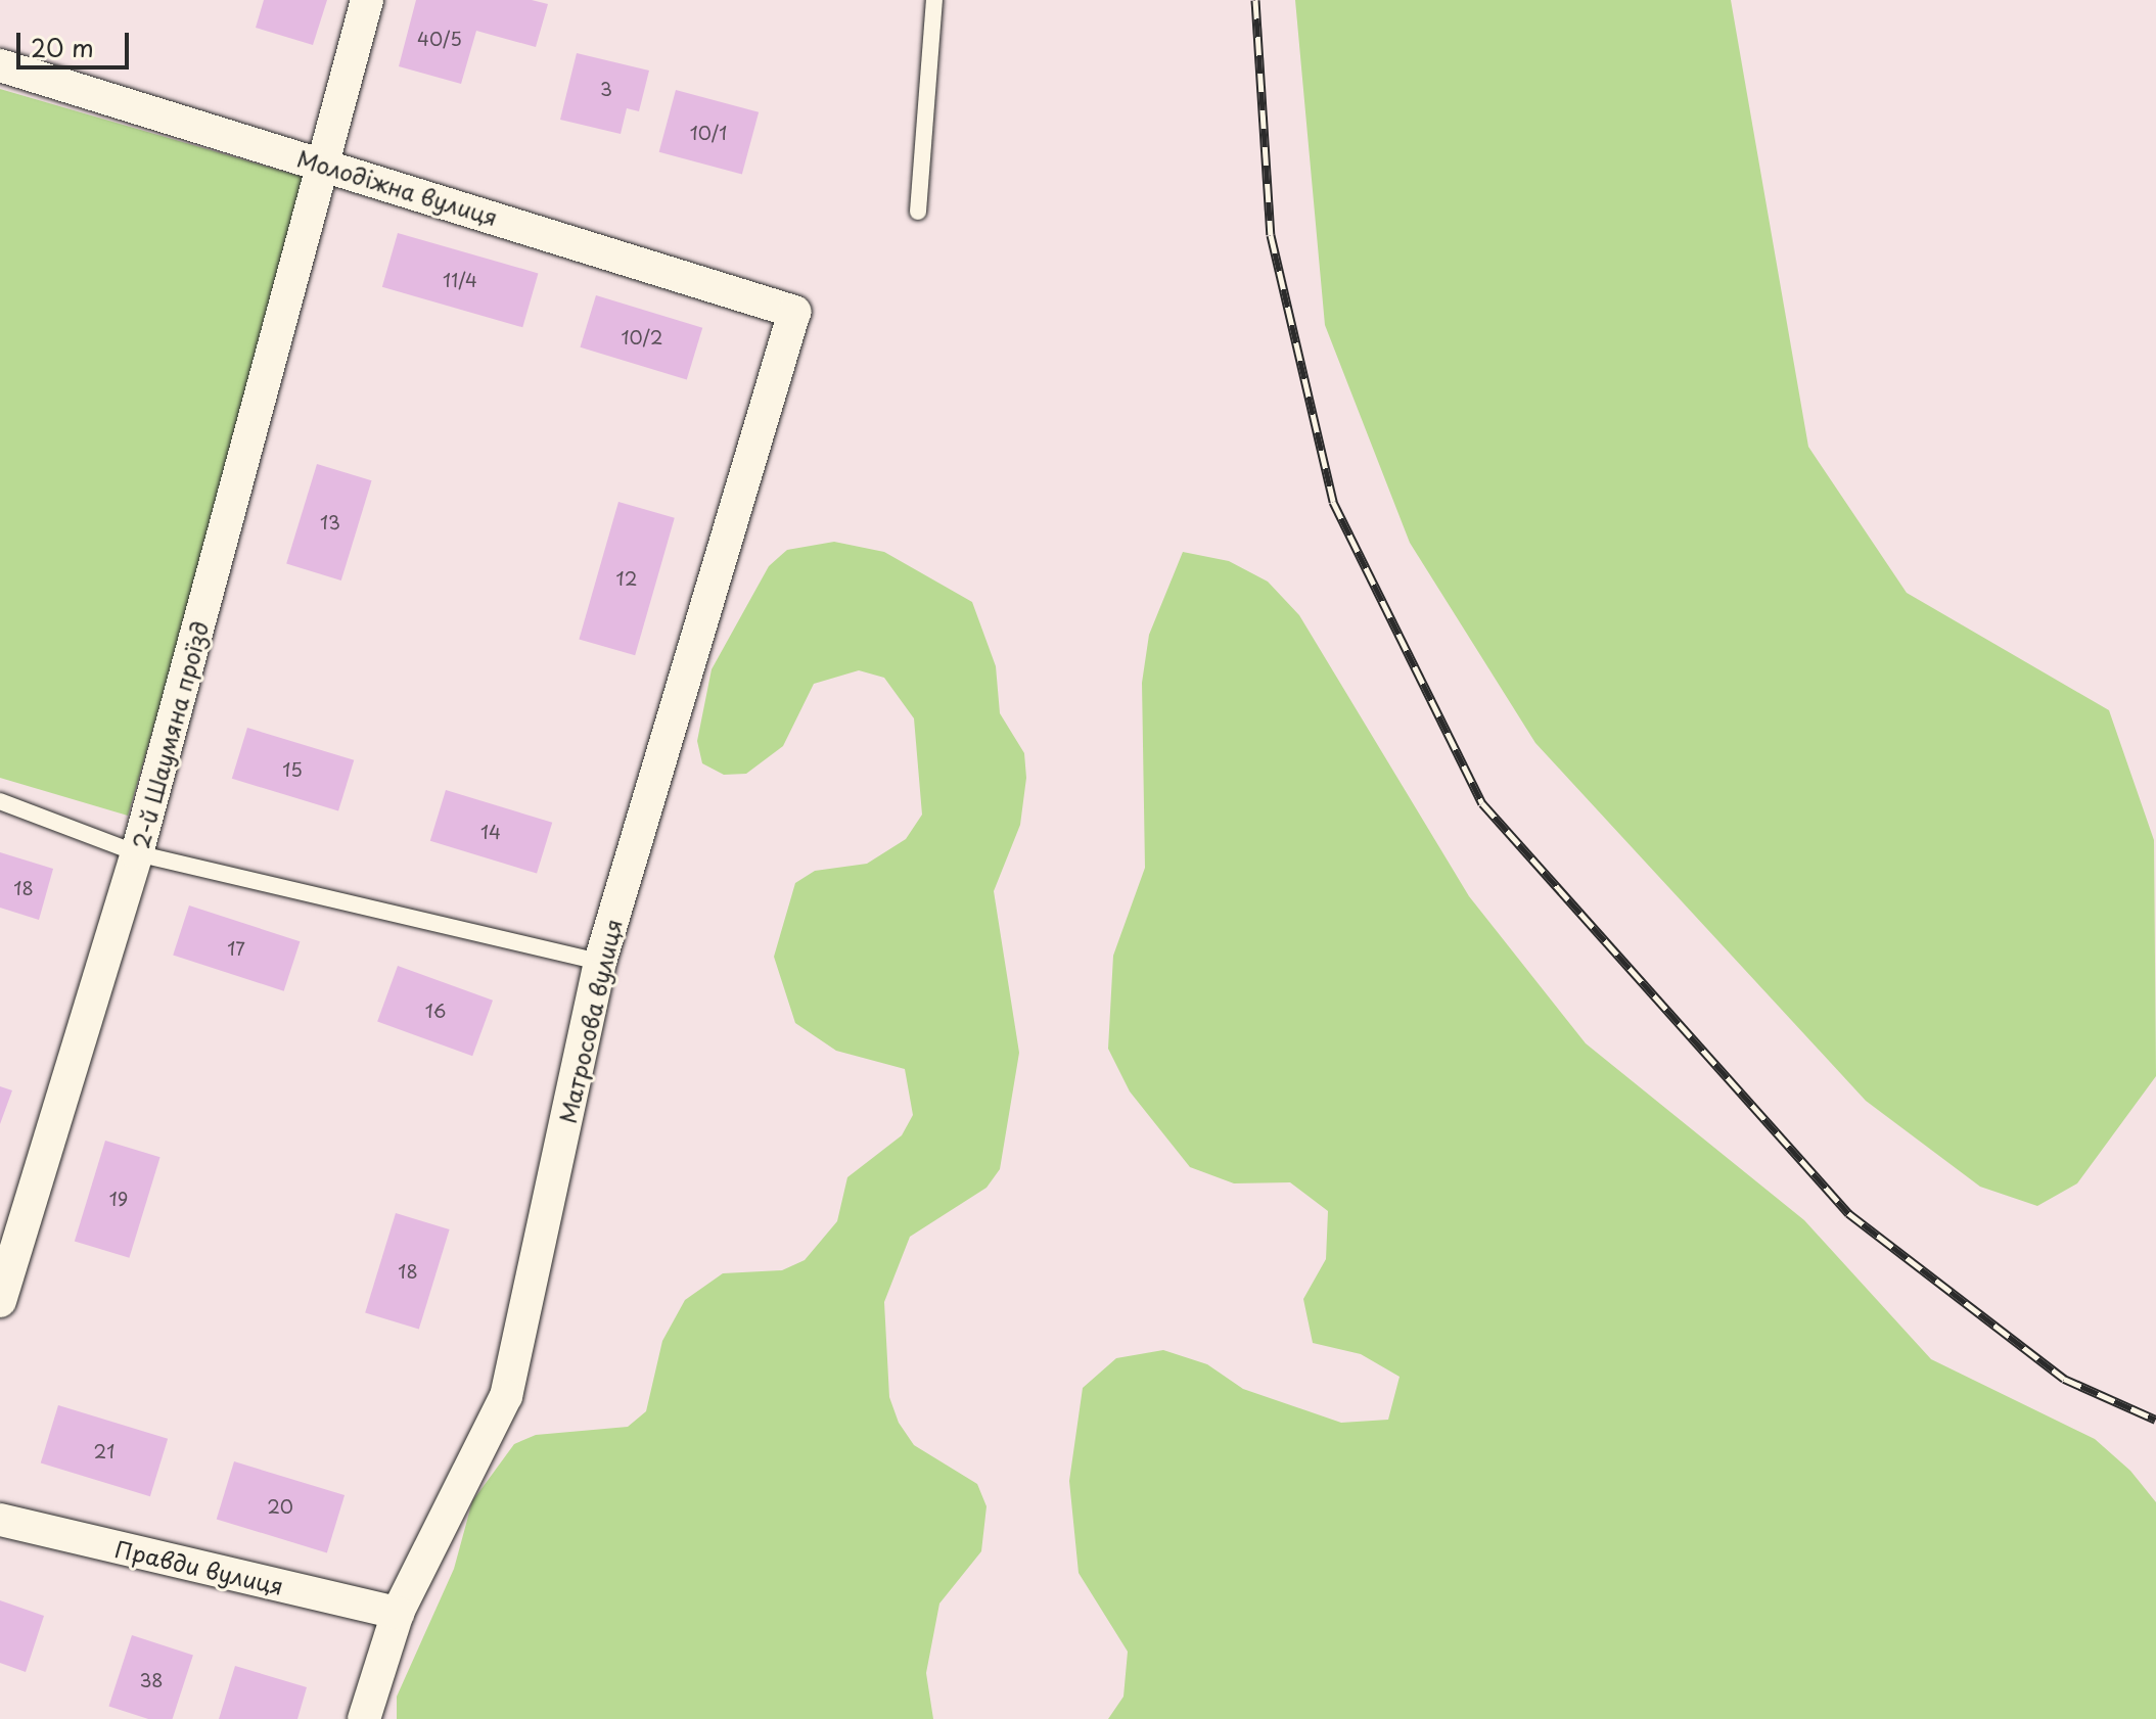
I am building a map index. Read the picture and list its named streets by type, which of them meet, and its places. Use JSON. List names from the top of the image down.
{
  "streets": {
    "street": [
      "Молодіжна вулиця",
      "2-й Шаумяна проїзд",
      "Матросова вулиця",
      "Правди вулиця"
    ]
  },
  "crossings": [
    ["Молодіжна вулиця", "2-й Шаумяна проїзд"],
    ["Молодіжна вулиця", "Матросова вулиця"],
    ["Матросова вулиця", "Правди вулиця"]
  ],
  "house_numbers": [
    "40/5",
    "3",
    "10/1",
    "11/4",
    "10/2",
    "13",
    "12",
    "15",
    "14",
    "18",
    "17",
    "16",
    "19",
    "18",
    "21",
    "20",
    "38"
  ],
  "scale_bar": "20 m"
}
